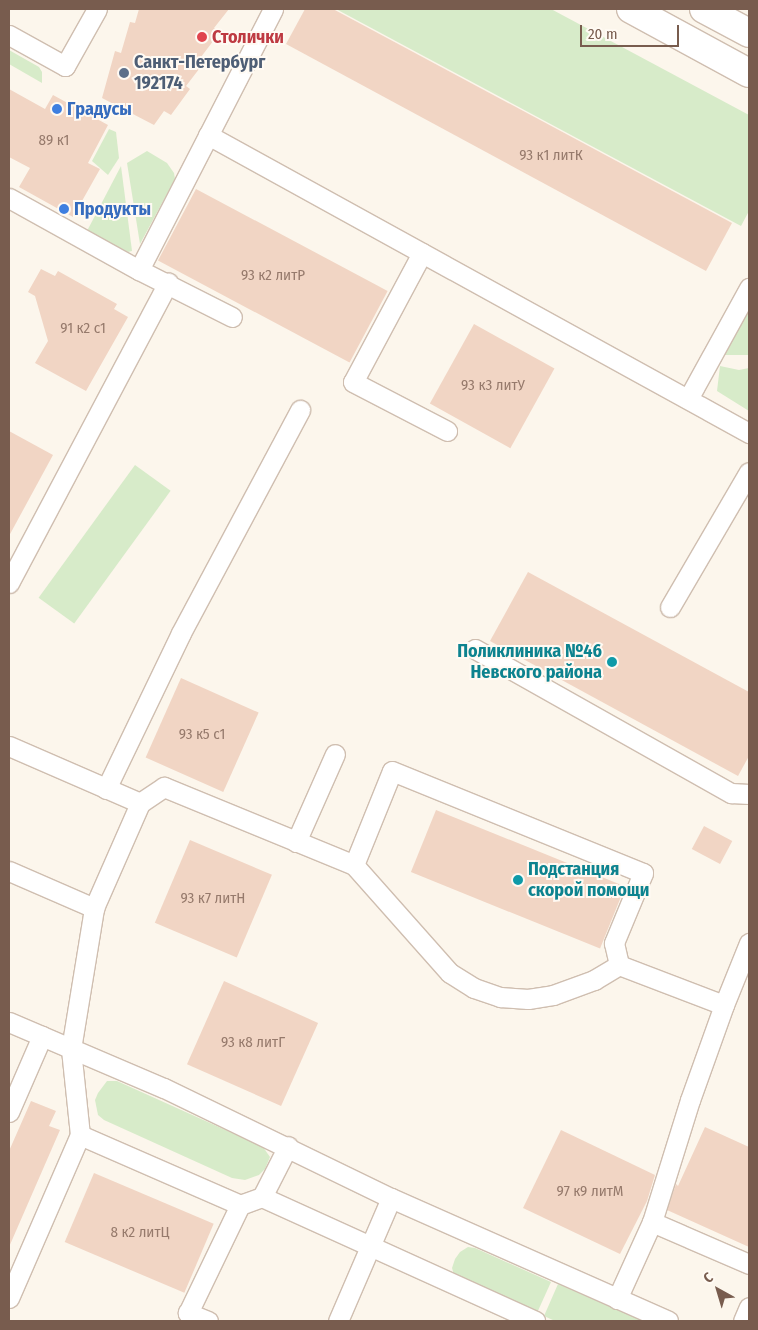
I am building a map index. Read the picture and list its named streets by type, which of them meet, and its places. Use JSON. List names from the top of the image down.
{
  "places": [
    "Столички",
    "Санкт-Петербург 192174",
    "Градусы",
    "Продукты",
    "Поликлиника №46 Невского района",
    "Подстанция скорой помощи"
  ],
  "house_numbers": [
    "89 к1",
    "93 к1 литК",
    "93 к2 литР",
    "91 к2 с1",
    "93 к3 литУ",
    "93 к5 с1",
    "93 к7 литН",
    "93 к8 литГ",
    "97 к9 литМ",
    "8 к2 литЦ"
  ],
  "scale_bar": "20 m",
  "north": "top left"
}
